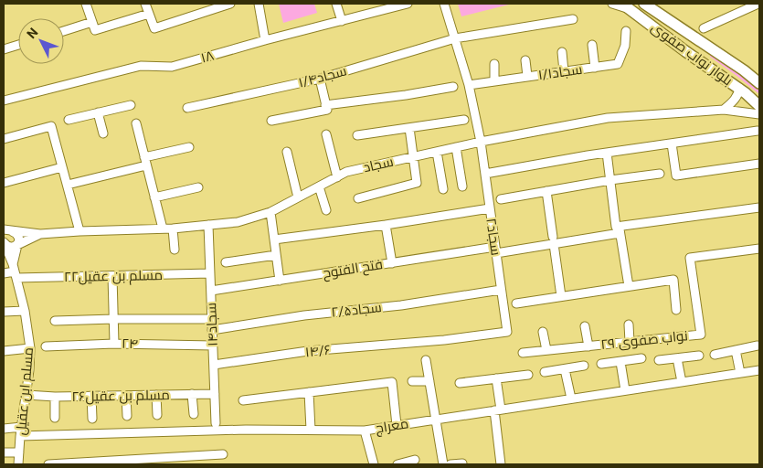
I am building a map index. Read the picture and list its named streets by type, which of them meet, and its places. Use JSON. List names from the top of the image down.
{
  "streets": {
    "main road": ["بلوار نواب صفوی"],
    "street": [
      "۱۸",
      "۱/۱سجاد",
      "۱/۴سجاد",
      "سجاد",
      "۲سجاد",
      "فتح الفتوح",
      "مسلم بن عقیل۲۲",
      "۲/۵سجاد",
      "۱۴سجاد",
      "نواب صفوی ۲۹",
      "۲۴",
      "۱۴/۶",
      "مسلم ابن عقیل",
      "مسلم بن عقیل۲۶",
      "معراج"
    ]
  },
  "crossings": [
    ["۱/۱سجاد", "۲سجاد"],
    ["۱/۴سجاد", "۲سجاد"],
    ["سجاد", "۲سجاد"],
    ["سجاد", "۱۴سجاد"],
    ["۲سجاد", "فتح الفتوح"],
    ["۲سجاد", "۲/۵سجاد"],
    ["۲سجاد", "۱۴/۶"],
    ["فتح الفتوح", "۱۴سجاد"],
    ["مسلم بن عقیل۲۲", "۱۴سجاد"],
    ["مسلم بن عقیل۲۲", "مسلم ابن عقیل"],
    ["۲/۵سجاد", "۱۴سجاد"],
    ["۱۴سجاد", "۲۴"],
    ["۱۴سجاد", "۱۴/۶"],
    ["۱۴سجاد", "مسلم بن عقیل۲۶"],
    ["مسلم ابن عقیل", "مسلم بن عقیل۲۶"],
    ["مسلم ابن عقیل", "معراج"]
  ],
  "north": "top left"
}
